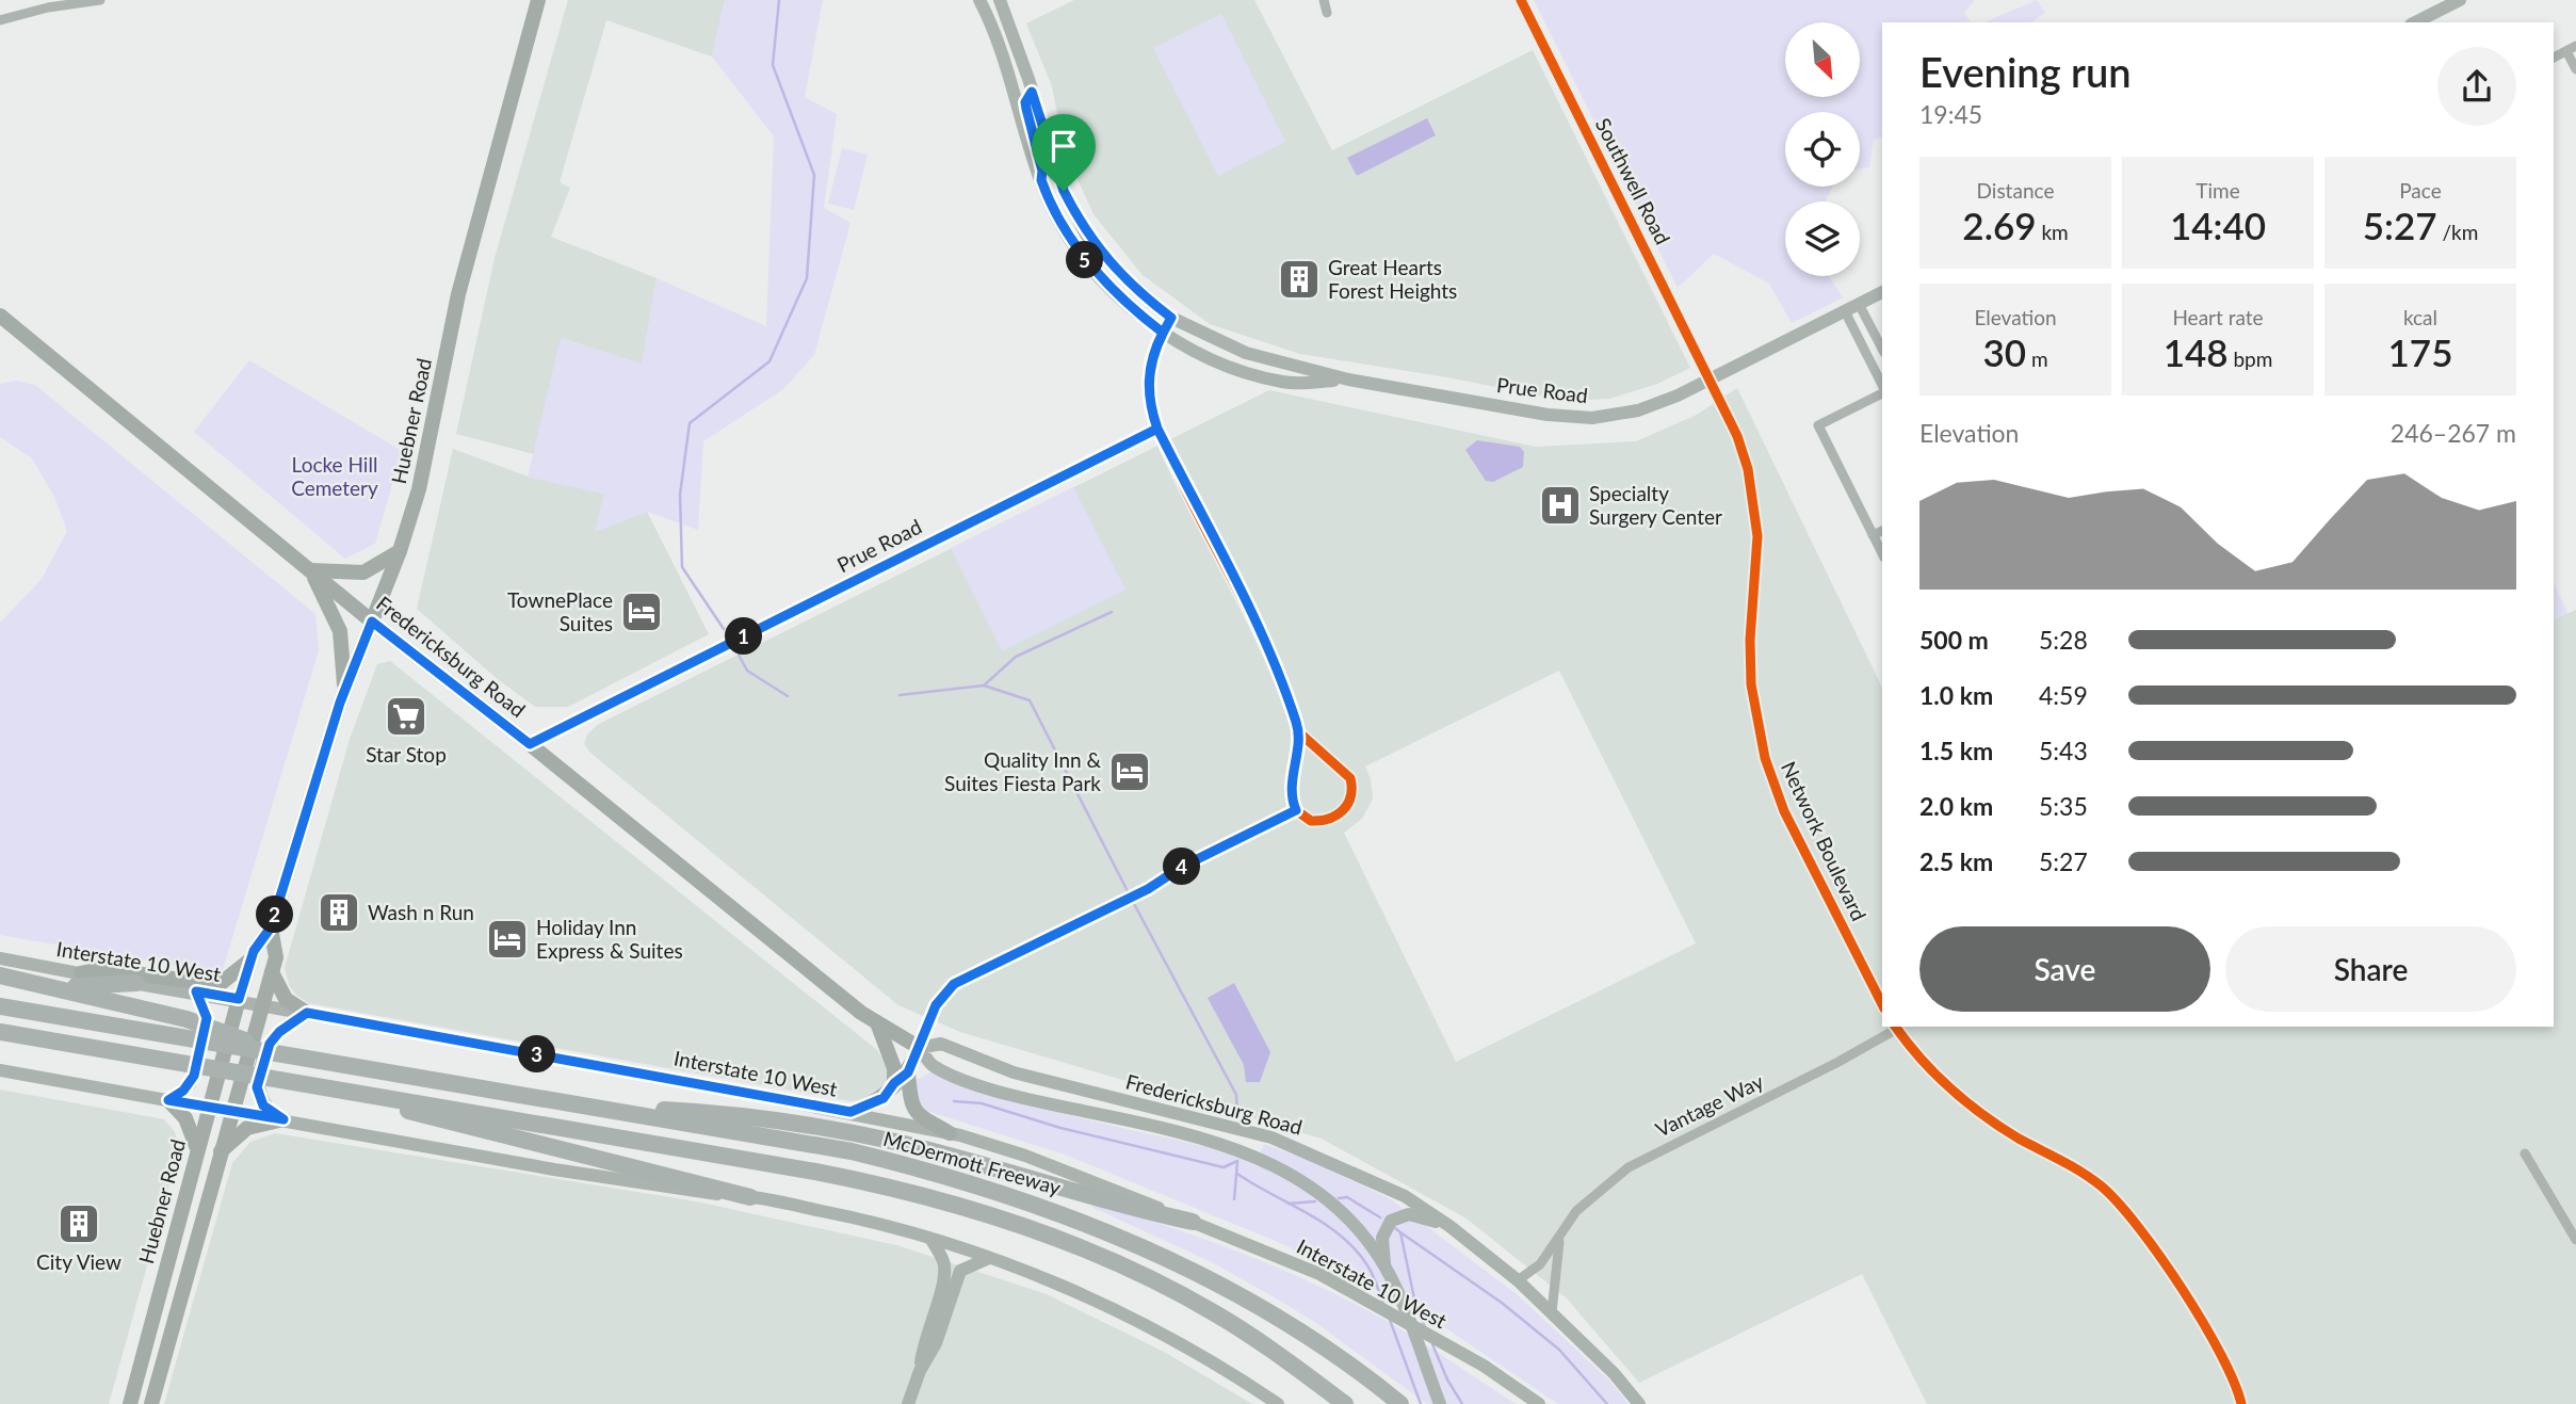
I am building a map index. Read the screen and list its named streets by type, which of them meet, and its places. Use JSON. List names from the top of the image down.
{
  "streets": {
    "highway": ["McDermott Freeway"],
    "main road": [
      "Prue Road",
      "Huebner Road",
      "Fredericksburg Road",
      "Interstate 10 West"
    ],
    "street": ["Southwell Road", "Network Boulevard", "Vantage Way"]
  },
  "crossings": [
    ["Southwell Road", "Prue Road"],
    ["Southwell Road", "Network Boulevard"],
    ["Prue Road", "Fredericksburg Road"],
    ["Prue Road", "Network Boulevard"],
    ["Huebner Road", "Fredericksburg Road"],
    ["Huebner Road", "Interstate 10 West"],
    ["Fredericksburg Road", "Vantage Way"]
  ],
  "parks": ["Locke Hill Cemetery"],
  "places": {
    "building": ["Great Hearts Forest Heights", "Wash n Run", "City View"],
    "hospital": ["Specialty Surgery Center"],
    "hotel": ["TownePlace Suites", "Quality Inn & Suites Fiesta Park", "Holiday Inn Express & Suites"],
    "supermarket": ["Star Stop"]
  },
  "north": "bottom right",
  "page": {
    "heading": ["Evening run", "19:45"],
    "stats": [
      ["Distance", "2.69 km"],
      ["Time", "14:40"],
      ["Pace", "5:27 /km"],
      ["Elevation", "30 m"],
      ["Heart rate", "148 bpm"],
      ["kcal", "175"]
    ],
    "pins": [
      "5",
      "1",
      "4",
      "2",
      "3"
    ],
    "chart": ["Elevation", "246–267 m"],
    "list": [
      {
        "name": "500 m",
        "note": "5:28"
      },
      {
        "name": "1.0 km",
        "note": "4:59"
      },
      {
        "name": "1.5 km",
        "note": "5:43"
      },
      {
        "name": "2.0 km",
        "note": "5:35"
      },
      {
        "name": "2.5 km",
        "note": "5:27"
      }
    ],
    "buttons": ["Save", "Share"]
  }
}
